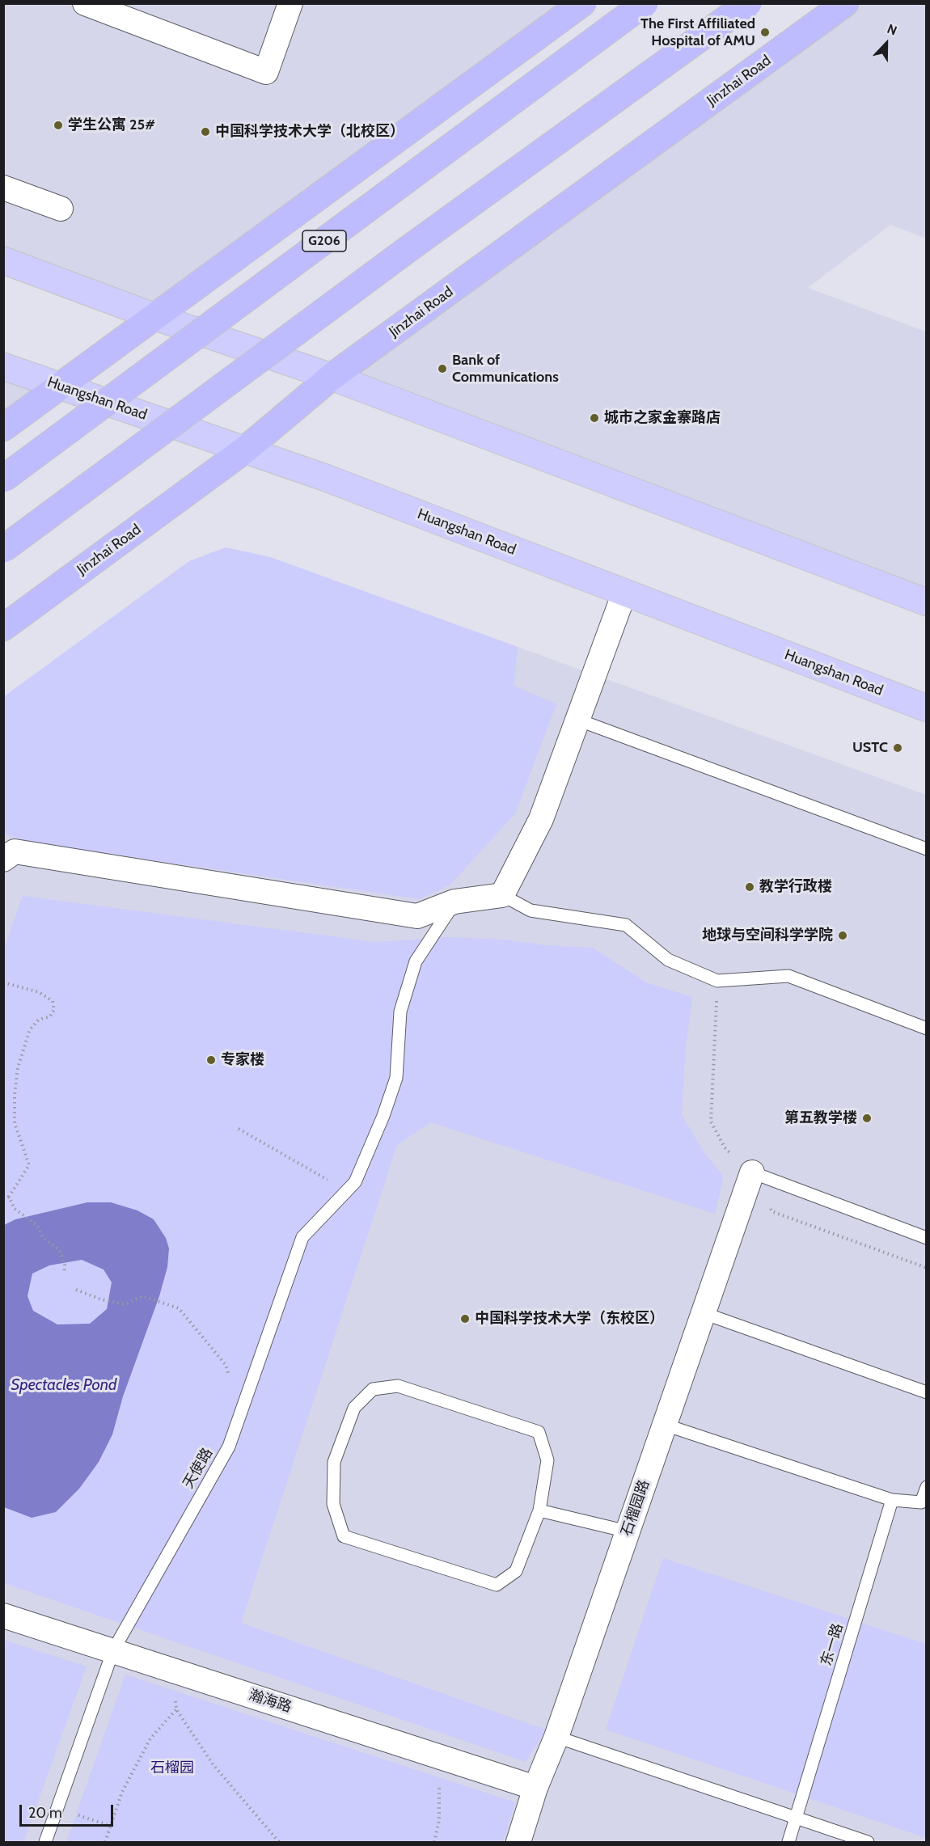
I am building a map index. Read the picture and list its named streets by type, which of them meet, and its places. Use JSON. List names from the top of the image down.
{
  "streets": {
    "highway": ["Jinzhai Road", "G206"],
    "main road": ["Huangshan Road"],
    "street": ["石榴园路", "瀚海路"],
    "lane": ["天使路", "东一路"]
  },
  "crossings": [
    ["Jinzhai Road", "Huangshan Road"],
    ["天使路", "瀚海路"],
    ["石榴园路", "瀚海路"]
  ],
  "water": ["Spectacles Pond"],
  "parks": ["石榴园"],
  "places": [
    "The First Affiliated Hospital of AMU",
    "学生公寓 25#",
    "中国科学技术大学（北校区）",
    "Bank of Communications",
    "城市之家金寨路店",
    "USTC",
    "教学行政楼",
    "地球与空间科学学院",
    "专家楼",
    "第五教学楼",
    "中国科学技术大学（东校区）"
  ],
  "scale_bar": "20 m",
  "north": "top"
}
